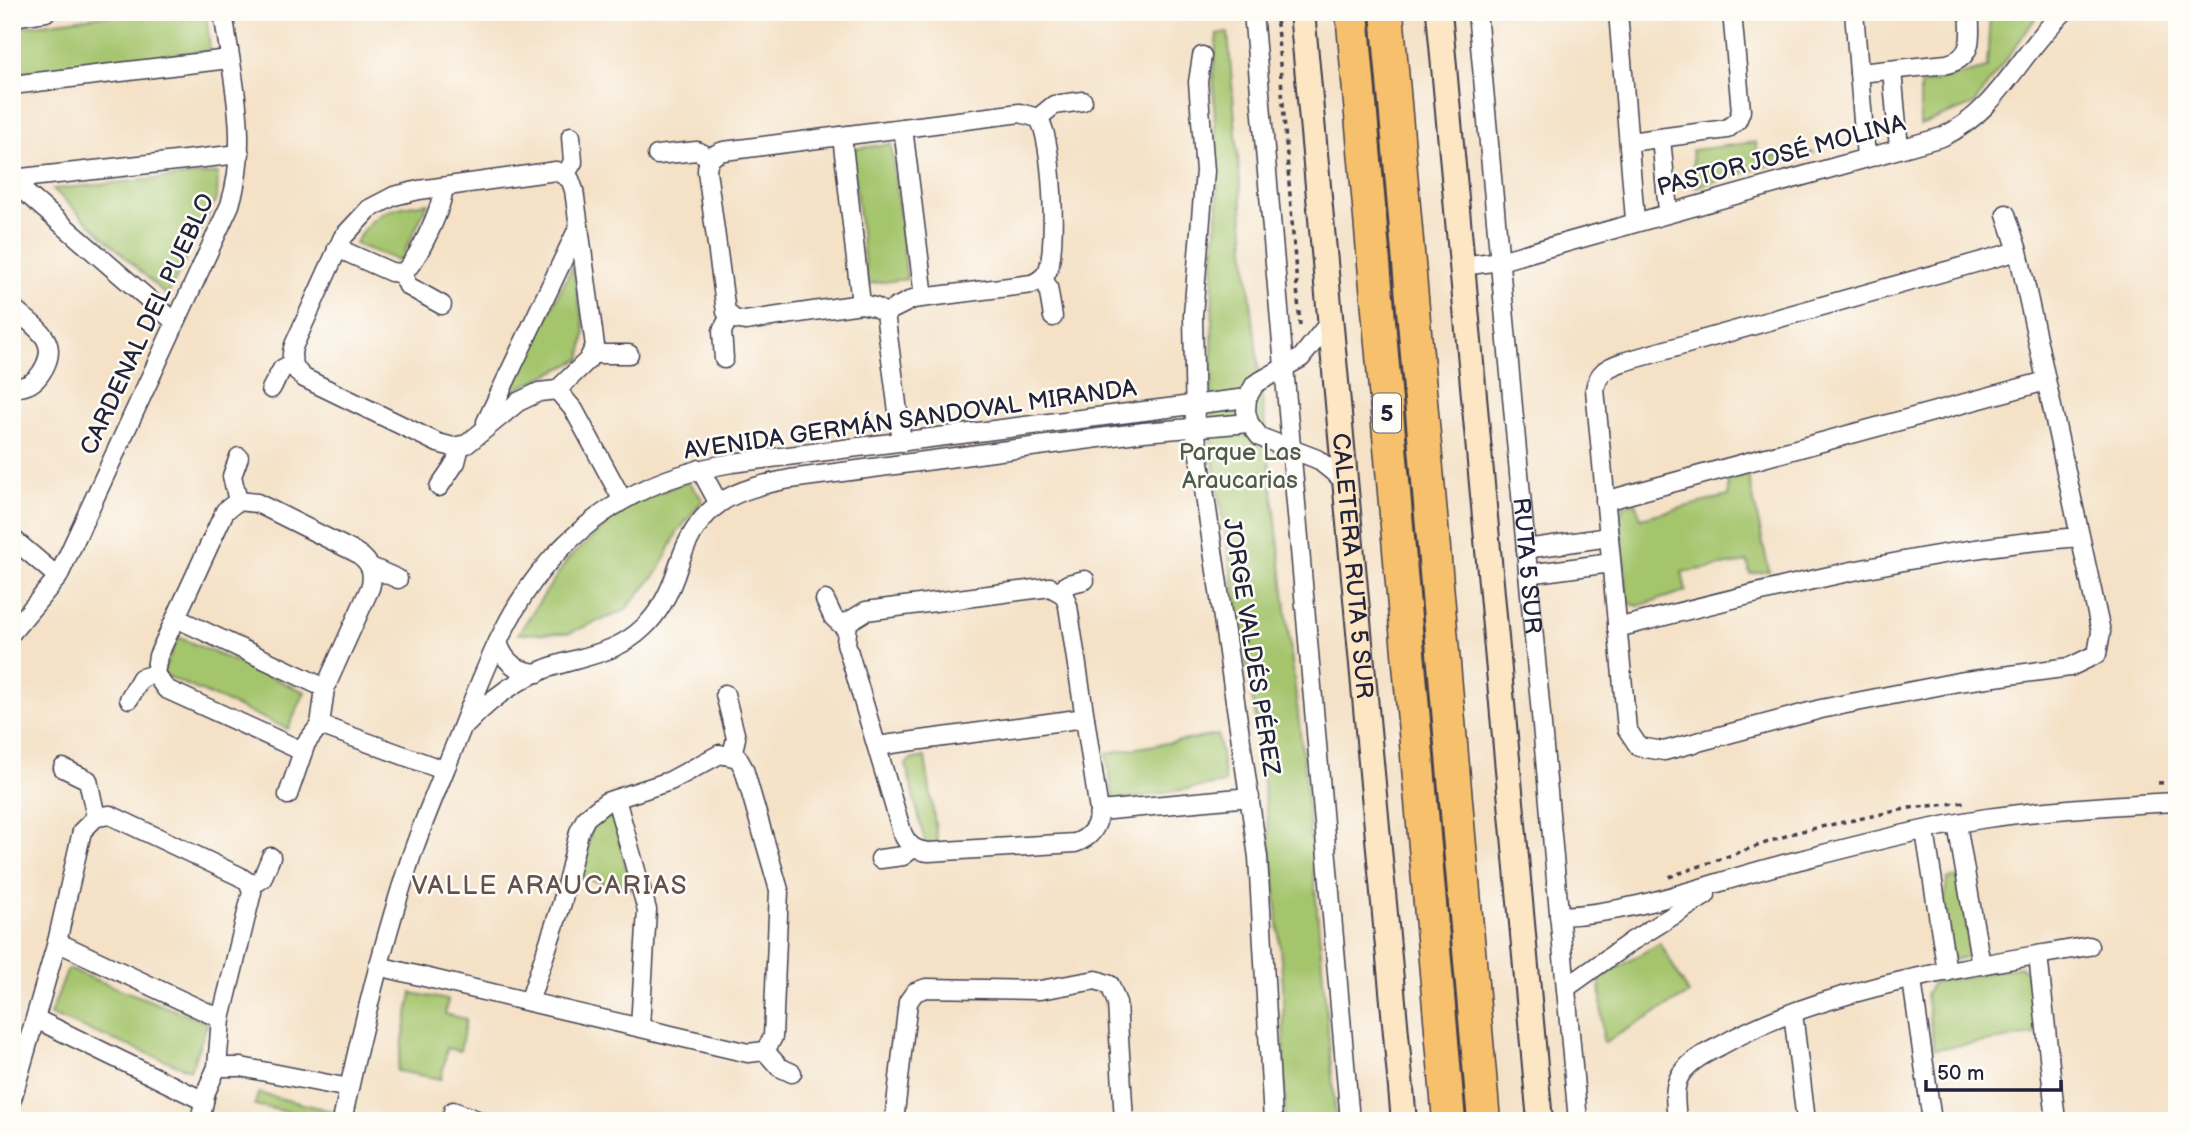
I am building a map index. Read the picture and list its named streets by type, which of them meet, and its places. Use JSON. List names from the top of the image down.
{
  "streets": {
    "highway": ["5"],
    "main road": ["CALETERA RUTA 5 SUR"],
    "street": [
      "PASTOR JOSÉ MOLINA",
      "CARDENAL DEL PUEBLO",
      "AVENIDA GERMÁN SANDOVAL MIRANDA",
      "RUTA 5 SUR",
      "JORGE VALDÉS PÉREZ"
    ]
  },
  "crossings": [
    ["PASTOR JOSÉ MOLINA", "RUTA 5 SUR"],
    ["AVENIDA GERMÁN SANDOVAL MIRANDA", "JORGE VALDÉS PÉREZ"]
  ],
  "districts": ["VALLE ARAUCARIAS"],
  "parks": ["Parque Las Araucarias"],
  "scale_bar": "50 m"
}
